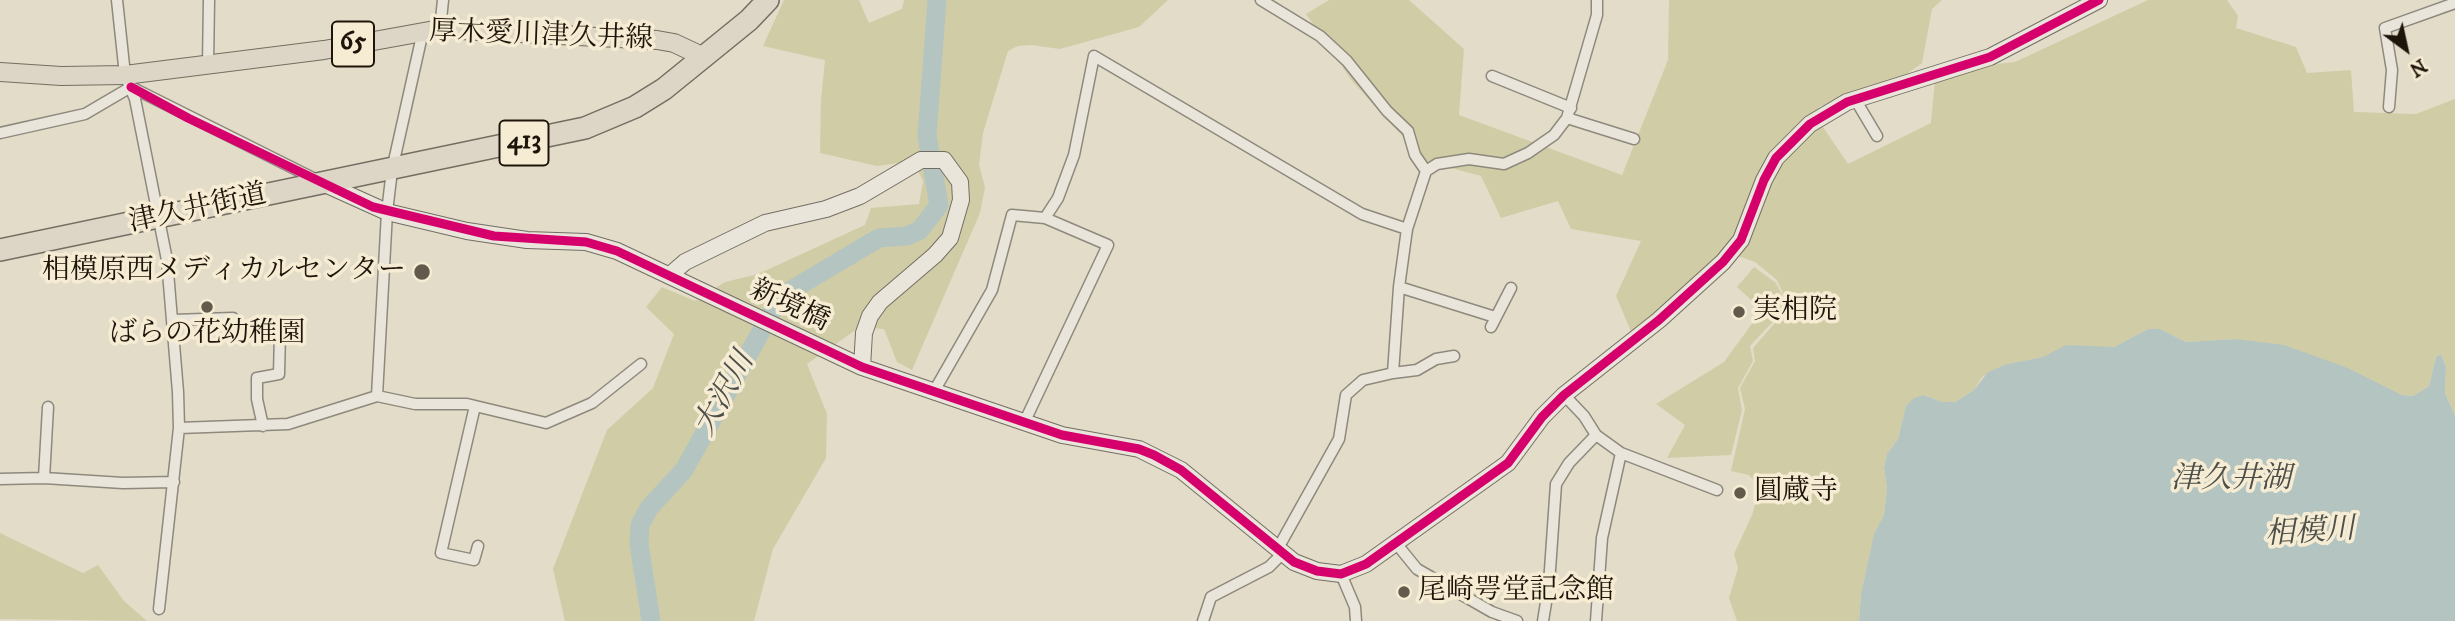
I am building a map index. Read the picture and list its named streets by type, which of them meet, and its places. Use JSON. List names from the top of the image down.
{
  "streets": {
    "highway": ["413", "津久井街道"],
    "main road": ["厚木愛川津久井線", "65"],
    "street": ["新境橋"]
  },
  "crossings": [
    ["厚木愛川津久井線", "津久井街道"],
    ["津久井街道", "新境橋"]
  ],
  "water": ["大沢川", "津久井湖", "相模川"],
  "places": [
    "相模原西メディカルセンター",
    "ばらの花幼稚園",
    "実相院",
    "圓蔵寺",
    "尾崎咢堂記念館"
  ],
  "north": "bottom right"
}
